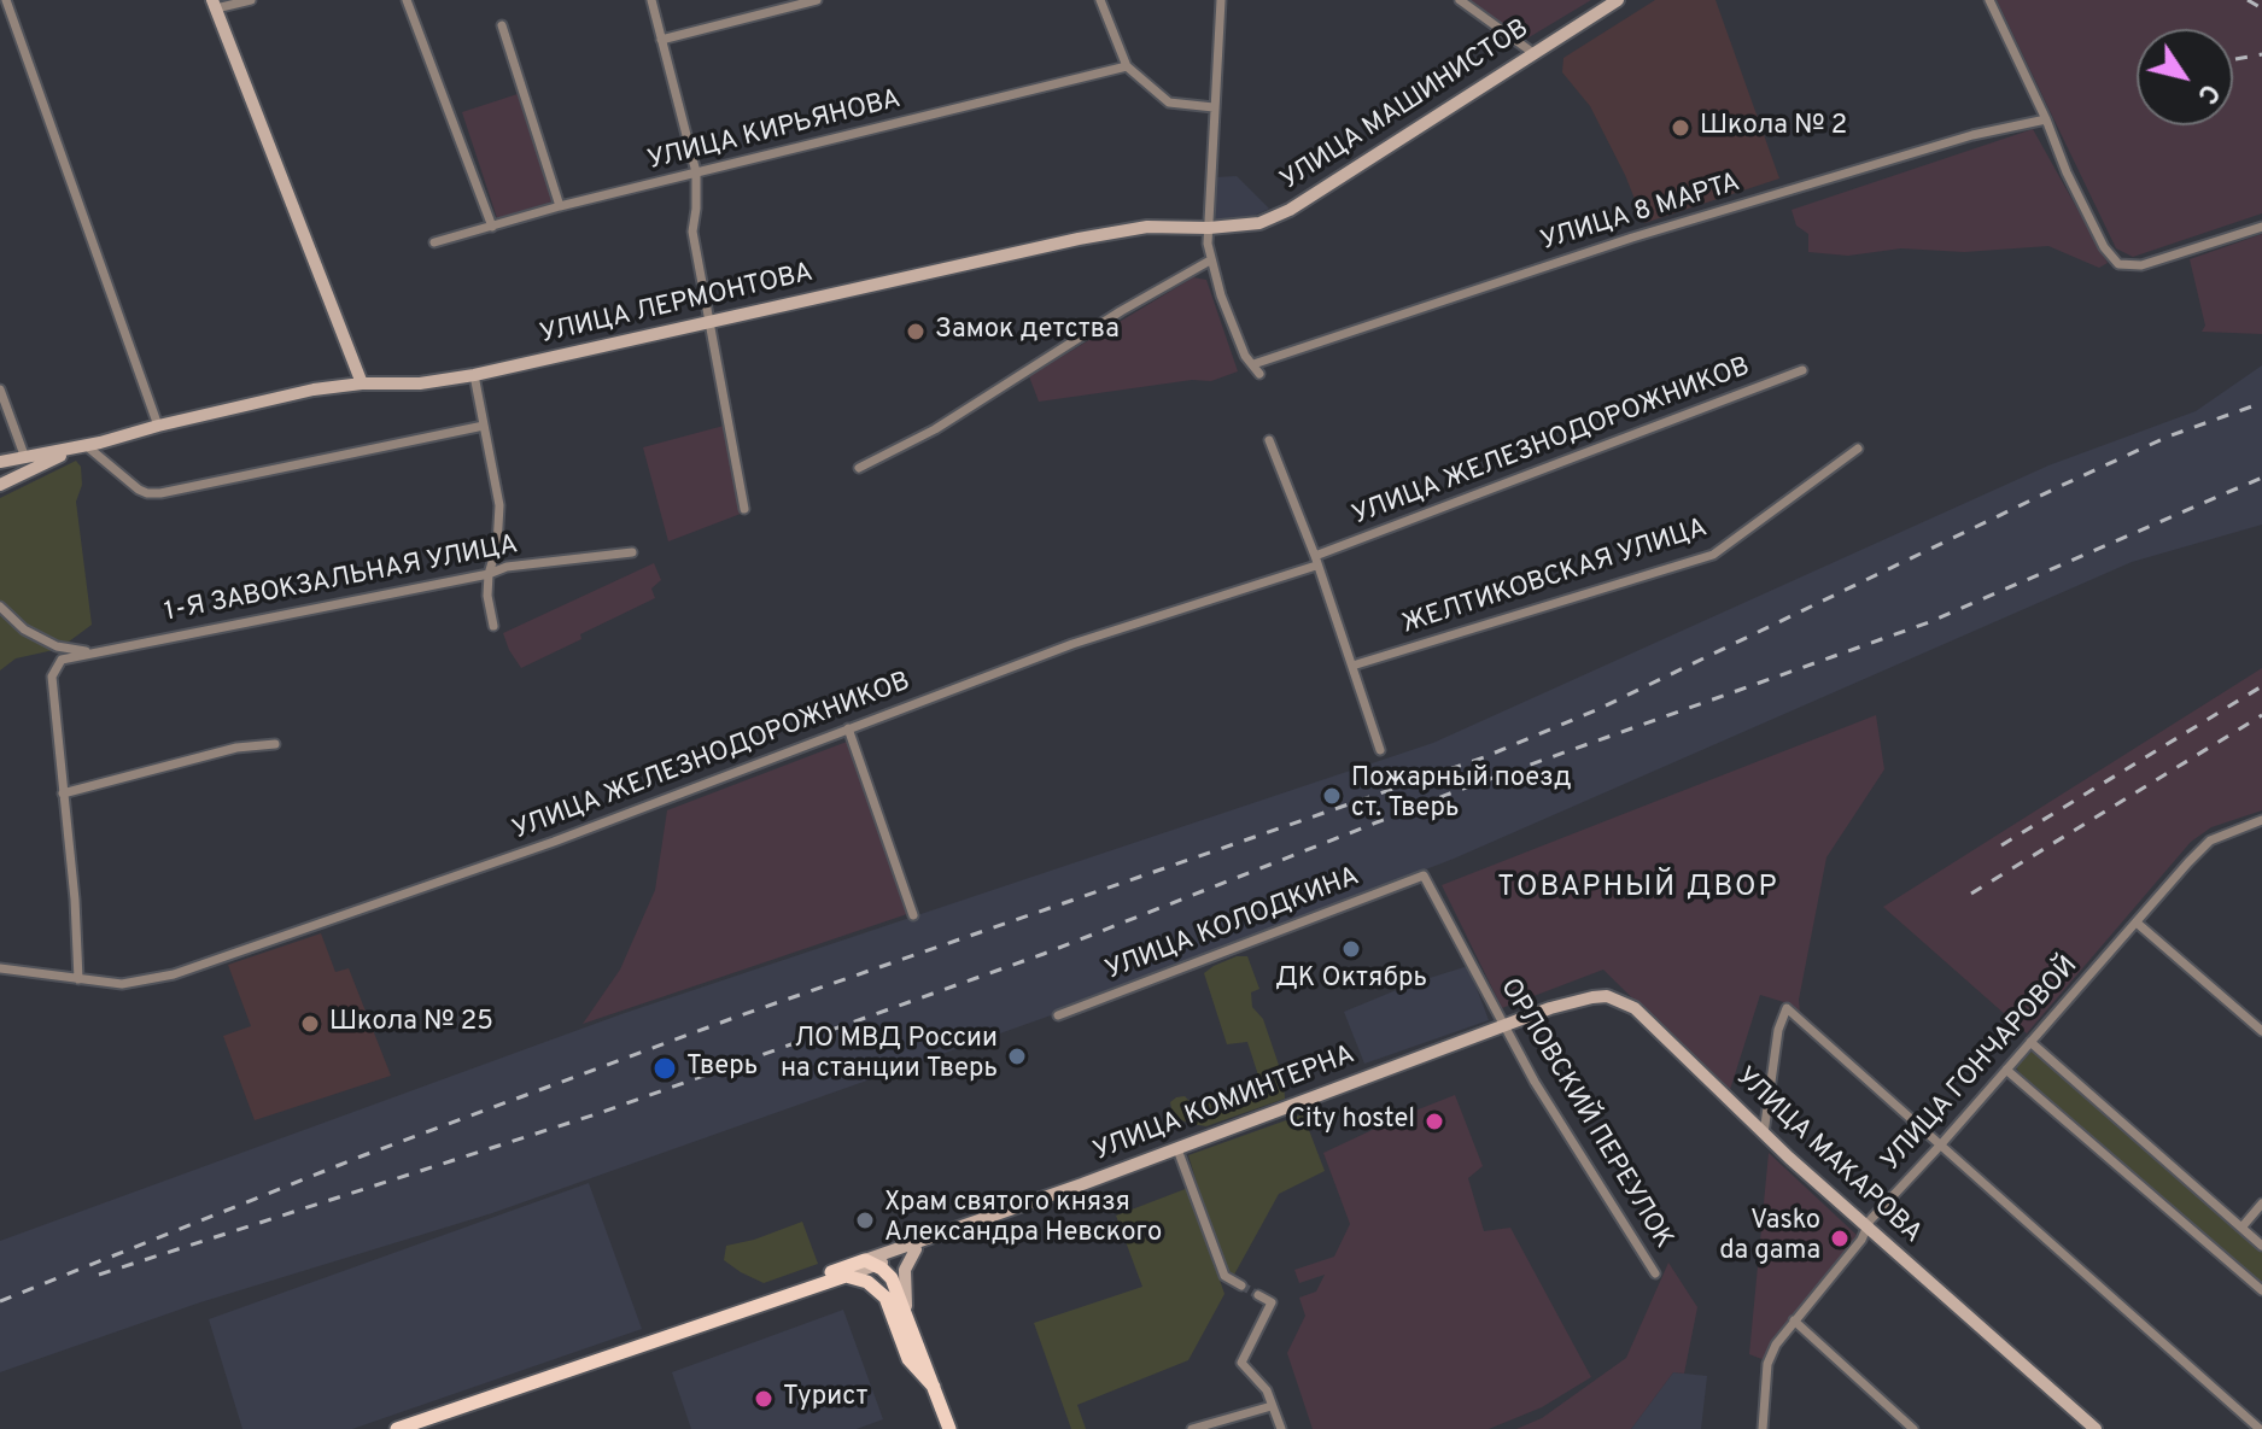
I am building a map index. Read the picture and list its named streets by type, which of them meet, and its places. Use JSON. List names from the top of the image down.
{
  "streets": {
    "main road": [
      "УЛИЦА МАШИНИСТОВ",
      "УЛИЦА ЛЕРМОНТОВА",
      "УЛИЦА КОМИНТЕРНА",
      "УЛИЦА МАКАРОВА"
    ],
    "street": [
      "УЛИЦА КИРЬЯНОВА",
      "УЛИЦА 8 МАРТА",
      "УЛИЦА ЖЕЛЕЗНОДОРОЖНИКОВ",
      "ЖЕЛТИКОВСКАЯ УЛИЦА",
      "1-Я ЗАВОКЗАЛЬНАЯ УЛИЦА",
      "УЛИЦА КОЛОДКИНА",
      "УЛИЦА ГОНЧАРОВОЙ",
      "ОРЛОВСКИЙ ПЕРЕУЛОК"
    ]
  },
  "crossings": [
    ["УЛИЦА МАШИНИСТОВ", "УЛИЦА ЛЕРМОНТОВА"],
    ["УЛИЦА КОЛОДКИНА", "ОРЛОВСКИЙ ПЕРЕУЛОК"],
    ["УЛИЦА ГОНЧАРОВОЙ", "УЛИЦА МАКАРОВА"],
    ["УЛИЦА КОМИНТЕРНА", "ОРЛОВСКИЙ ПЕРЕУЛОК"],
    ["УЛИЦА КОМИНТЕРНА", "УЛИЦА МАКАРОВА"],
    ["ОРЛОВСКИЙ ПЕРЕУЛОК", "УЛИЦА МАКАРОВА"]
  ],
  "districts": ["ТОВАРНЫЙ ДВОР"],
  "places": [
    "Школа № 2",
    "Замок детства",
    "Пожарный поезд ст. Тверь",
    "ДК Октябрь",
    "Школа № 25",
    "ЛО МВД России на станции Тверь",
    "Тверь",
    "City hostel",
    "Храм святого князя Александра Невского",
    "Vasko da gama",
    "Турист"
  ],
  "north": "bottom right"
}
